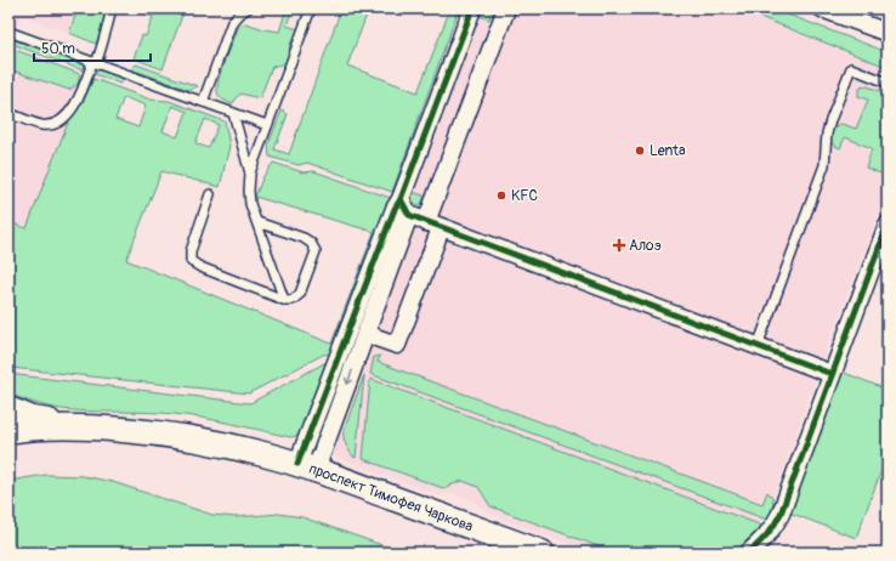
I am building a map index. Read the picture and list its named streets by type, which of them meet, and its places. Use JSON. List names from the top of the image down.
{
  "streets": {
    "main road": ["проспект Тимофея Чаркова"]
  },
  "places": {
    "other": ["Lenta", "KFC"],
    "health": ["Алоэ"]
  },
  "scale_bar": "50 m"
}
